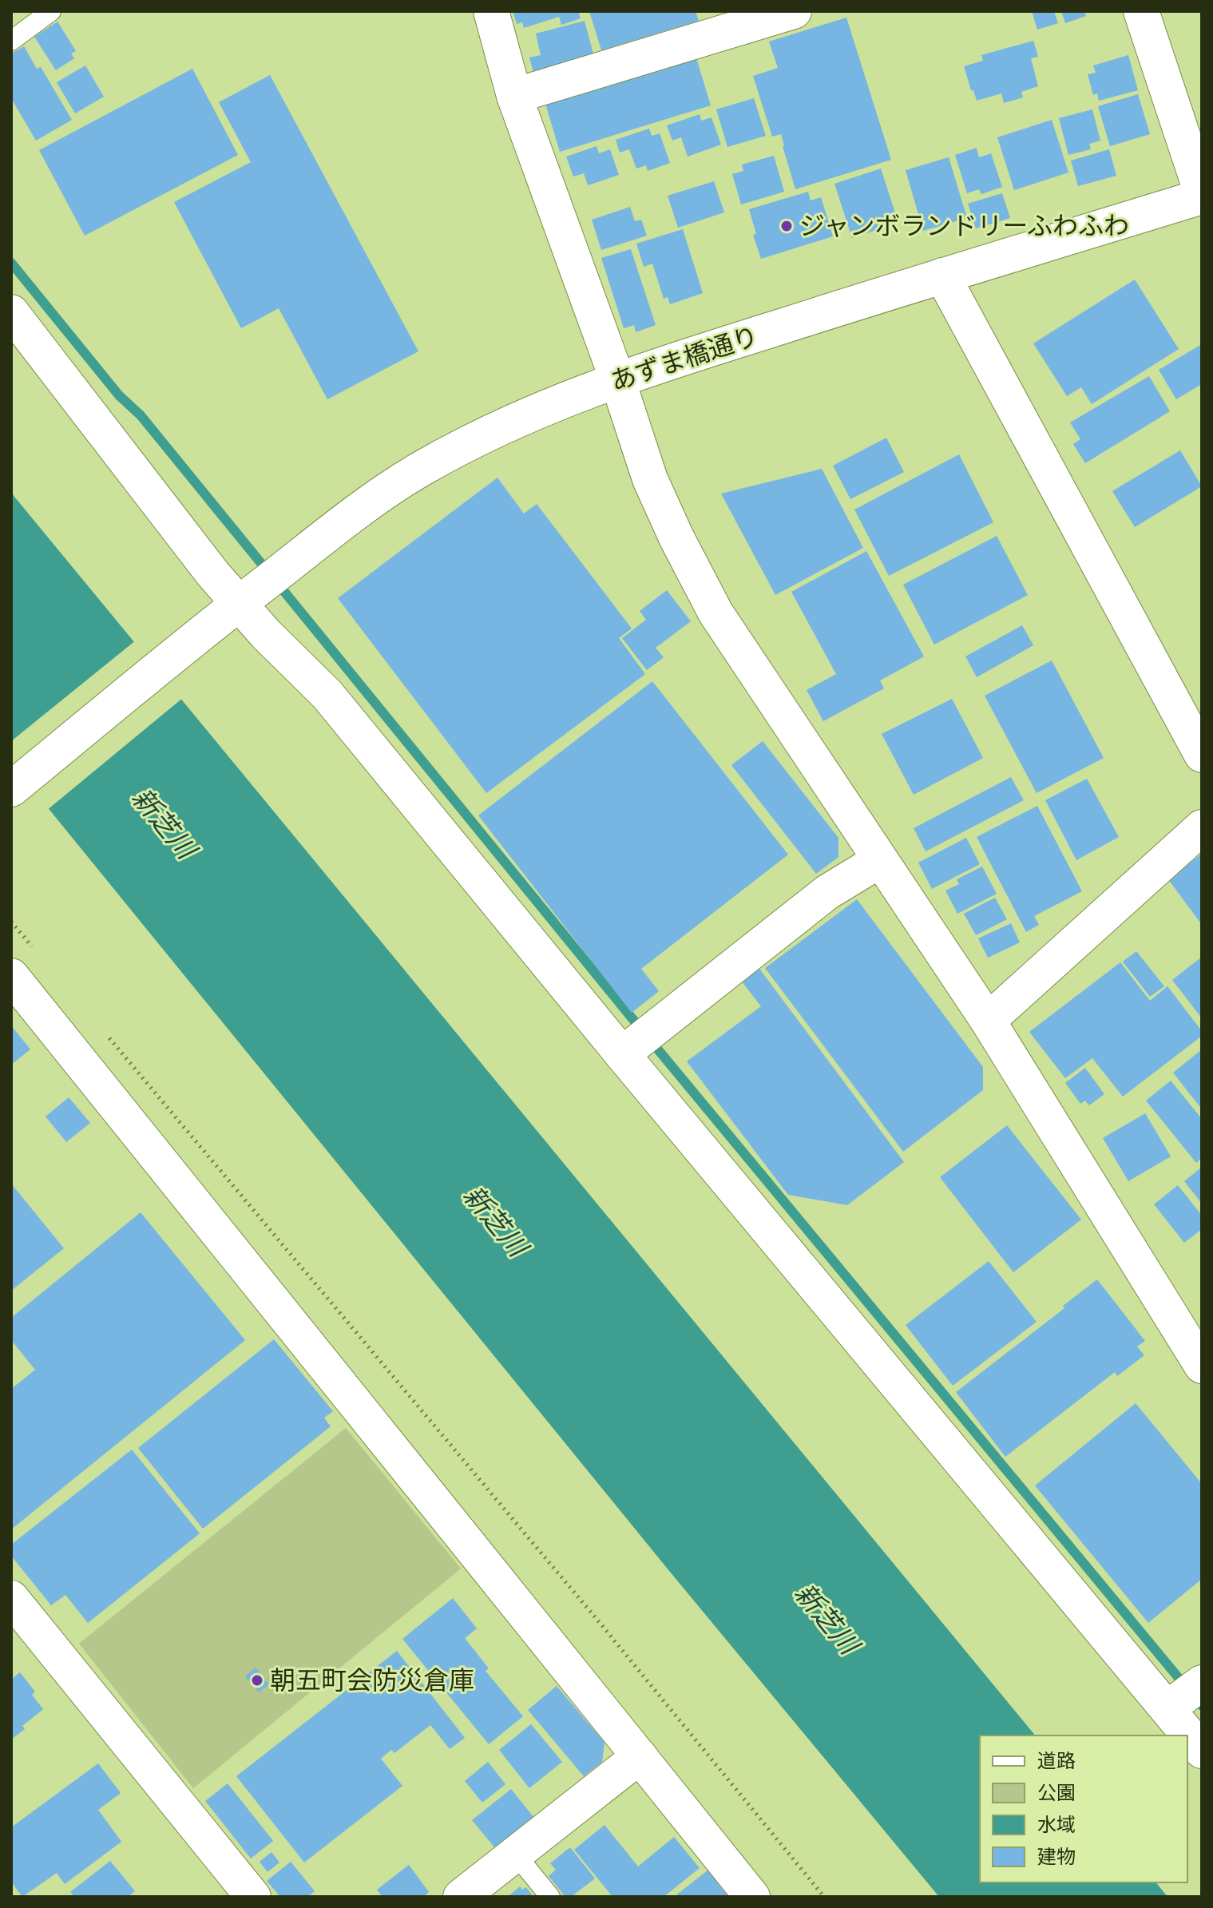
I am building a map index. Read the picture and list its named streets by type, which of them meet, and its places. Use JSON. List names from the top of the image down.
{
  "streets": {
    "street": ["あずま橋通り"]
  },
  "water": ["新芝川"],
  "places": ["ジャンボランドリーふわふわ", "朝五町会防災倉庫"],
  "legend": [
    "道路",
    "公園",
    "水域",
    "建物"
  ]
}
